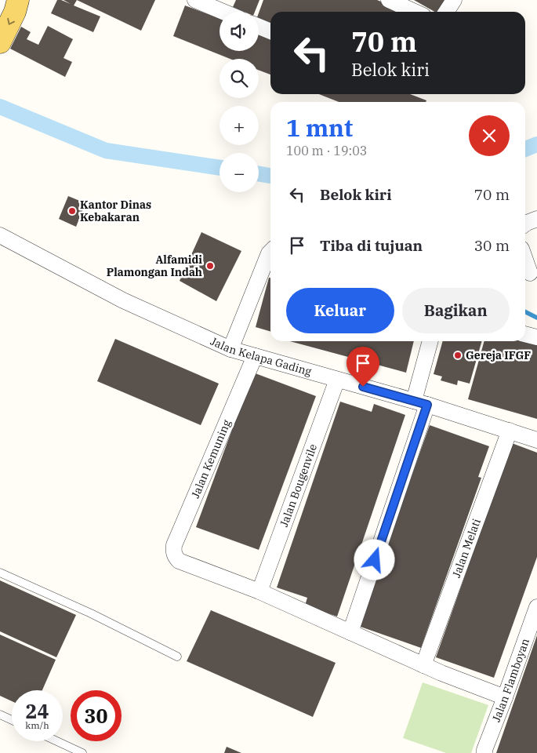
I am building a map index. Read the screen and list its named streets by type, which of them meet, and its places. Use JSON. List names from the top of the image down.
{
  "streets": {
    "street": [
      "Jalan Kelapa Gading",
      "Jalan Kemuning",
      "Jalan Bougenvile",
      "Jalan Melati",
      "Jalan Flamboyan"
    ]
  },
  "crossings": [
    ["Jalan Kelapa Gading", "Jalan Kemuning"],
    ["Jalan Kelapa Gading", "Jalan Bougenvile"],
    ["Jalan Kelapa Gading", "Jalan Melati"],
    ["Jalan Kemuning", "Jalan Bougenvile"]
  ],
  "places": ["Kantor Dinas Kebakaran", "Alfamidi Plamongan Indah", "Gereja IFGF"],
  "page": {
    "map_buttons": ["+", "−"],
    "turn": ["70 m", "Belok kiri"],
    "heading": ["1 mnt", "100 m · 19:03"],
    "list": [
      {
        "name": "Belok kiri",
        "value": "70 m"
      },
      {
        "name": "Tiba di tujuan",
        "value": "30 m"
      }
    ],
    "buttons": ["Keluar", "Bagikan"],
    "speed": "24 km/h",
    "limit": "30"
  }
}
